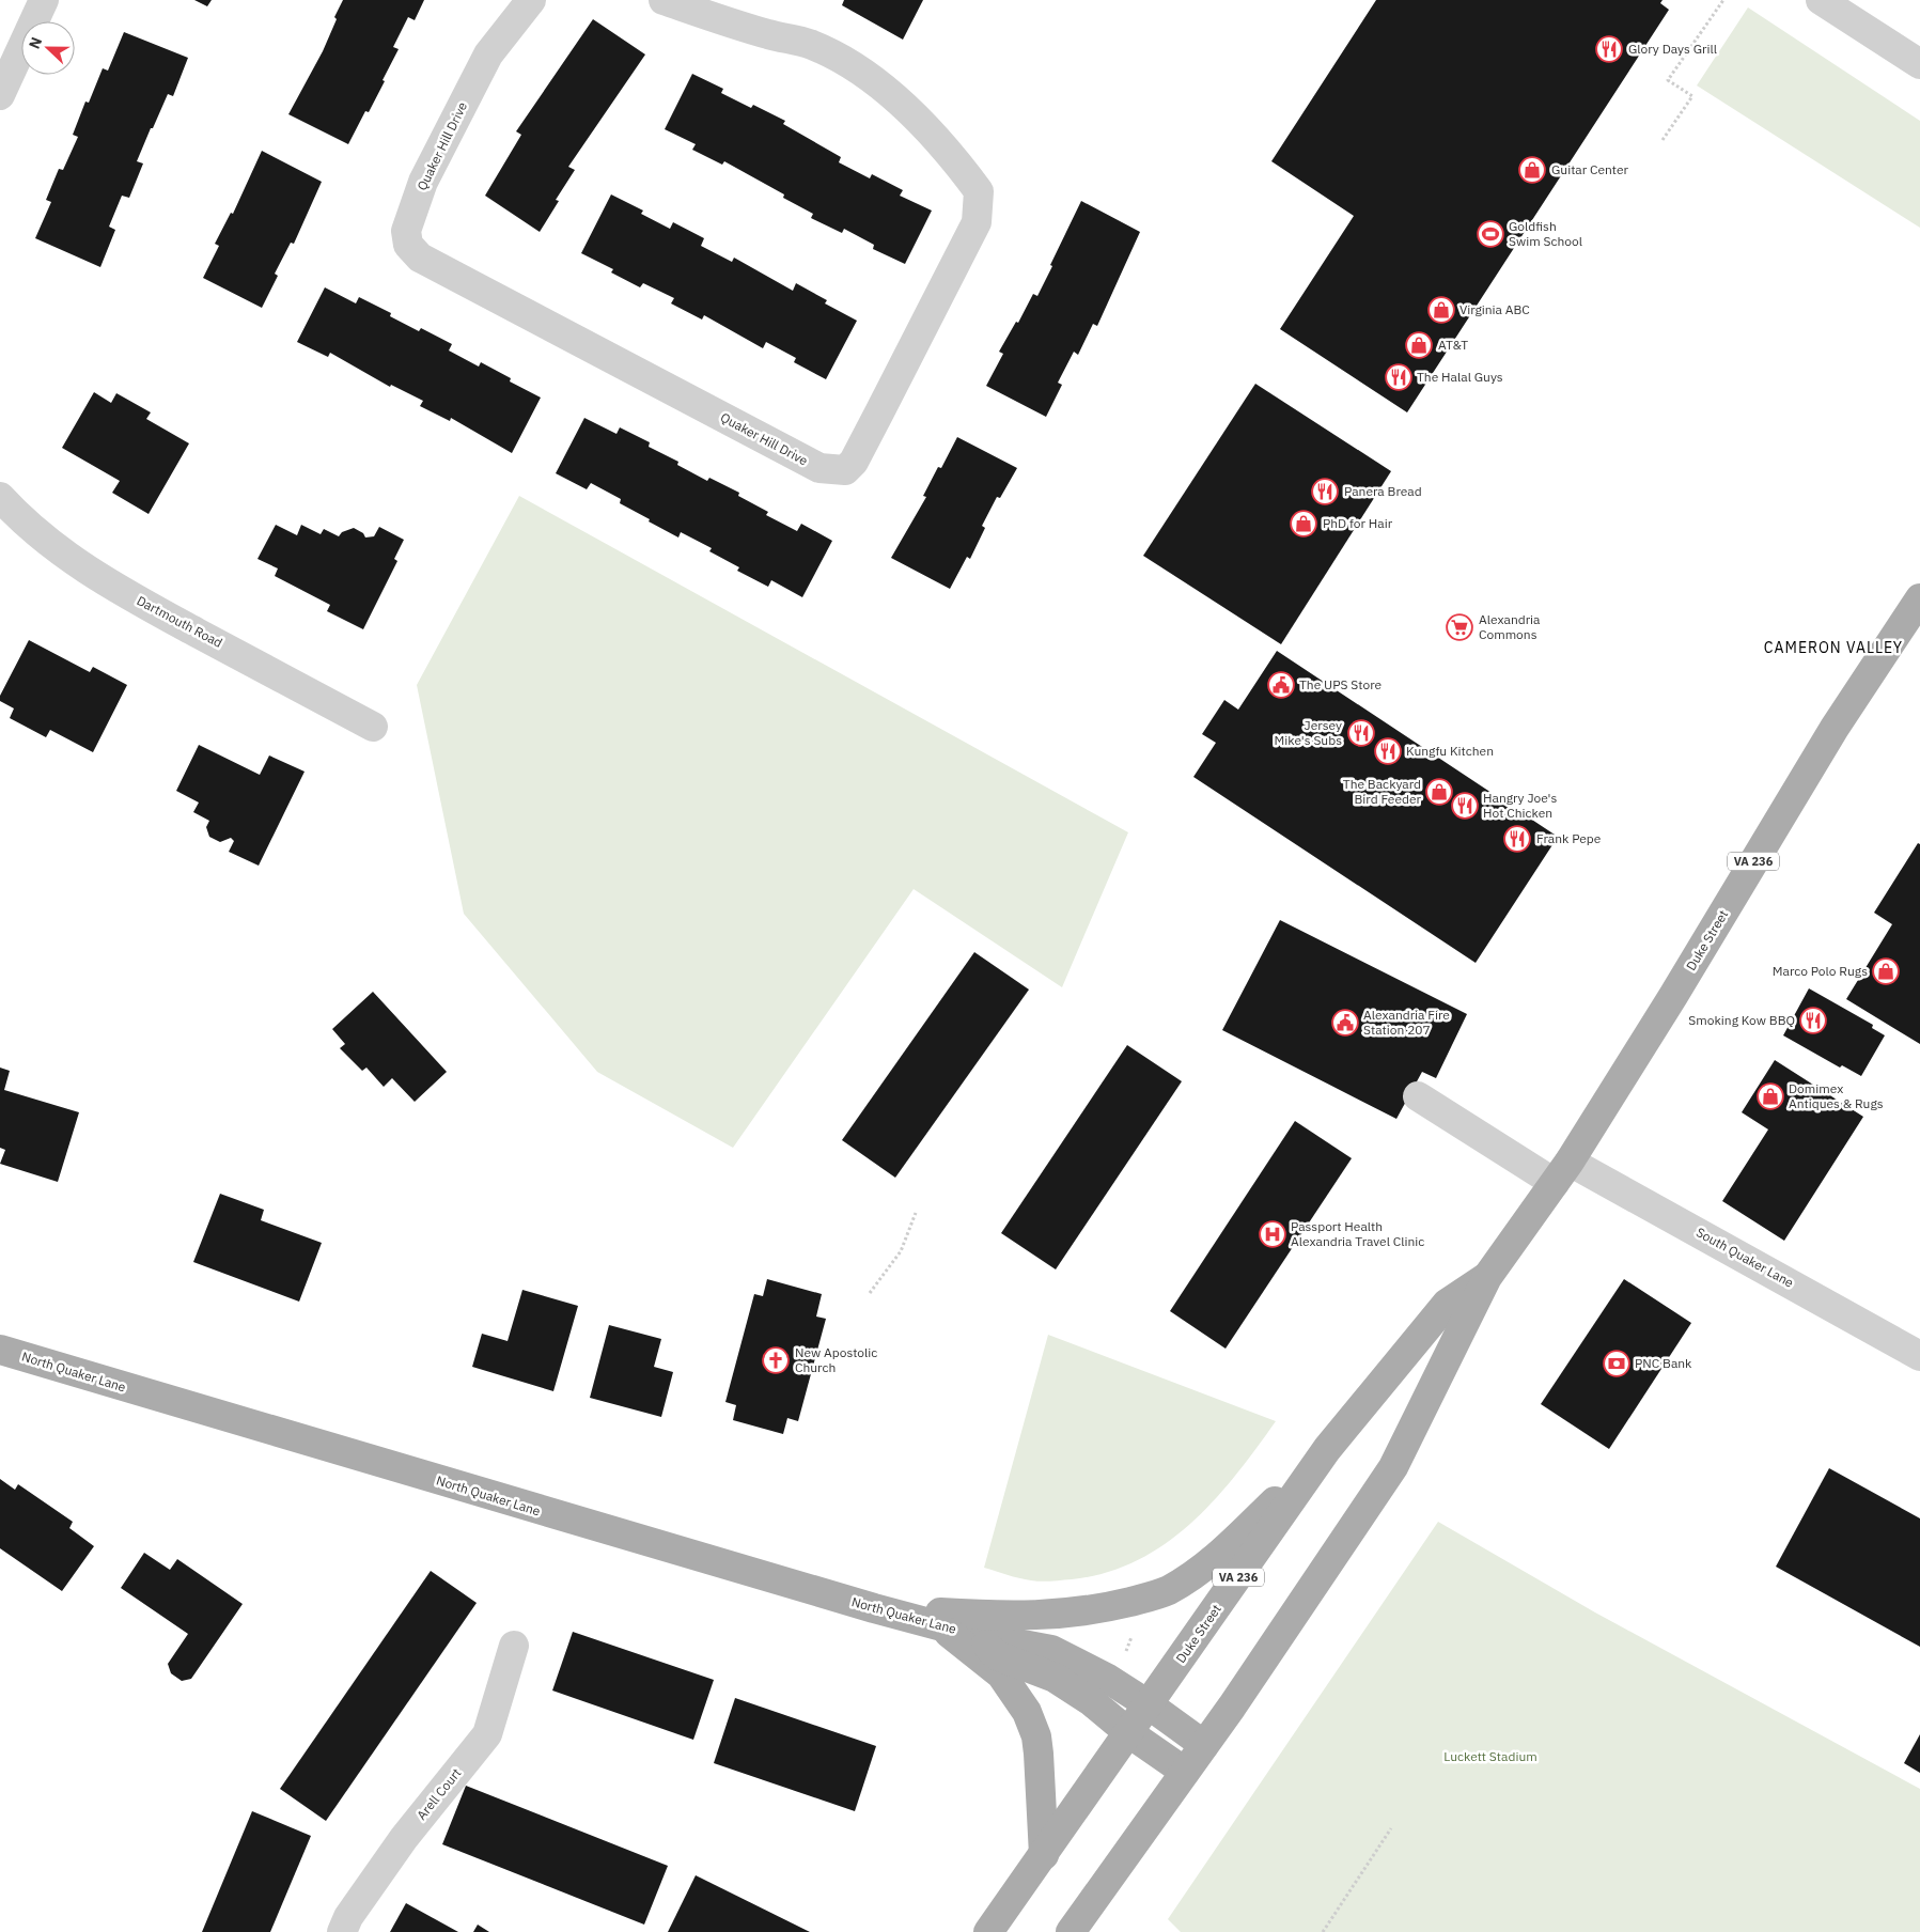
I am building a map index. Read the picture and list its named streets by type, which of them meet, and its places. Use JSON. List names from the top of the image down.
{
  "streets": {
    "main road": ["VA 236", "Duke Street", "North Quaker Lane"],
    "street": [
      "Quaker Hill Drive",
      "Dartmouth Road",
      "South Quaker Lane",
      "Arell Court"
    ]
  },
  "crossings": [
    ["Duke Street", "South Quaker Lane"],
    ["Duke Street", "North Quaker Lane"]
  ],
  "districts": ["CAMERON VALLEY"],
  "parks": ["Luckett Stadium"],
  "places": {
    "restaurant": [
      "Glory Days Grill",
      "The Halal Guys",
      "Panera Bread",
      "Jersey Mike's Subs",
      "Kungfu Kitchen",
      "Hangry Joe's Hot Chicken",
      "Frank Pepe",
      "Smoking Kow BBQ"
    ],
    "shop": [
      "Guitar Center",
      "Virginia ABC",
      "AT&T",
      "PhD for Hair",
      "The Backyard Bird Feeder",
      "Marco Polo Rugs",
      "Domimex Antiques & Rugs"
    ],
    "sports": ["Goldfish Swim School"],
    "supermarket": ["Alexandria Commons"],
    "public building": ["The UPS Store", "Alexandria Fire Station 207"],
    "hospital": ["Passport Health Alexandria Travel Clinic"],
    "church": ["New Apostolic Church"],
    "bank": ["PNC Bank"]
  },
  "north": "left"
}
